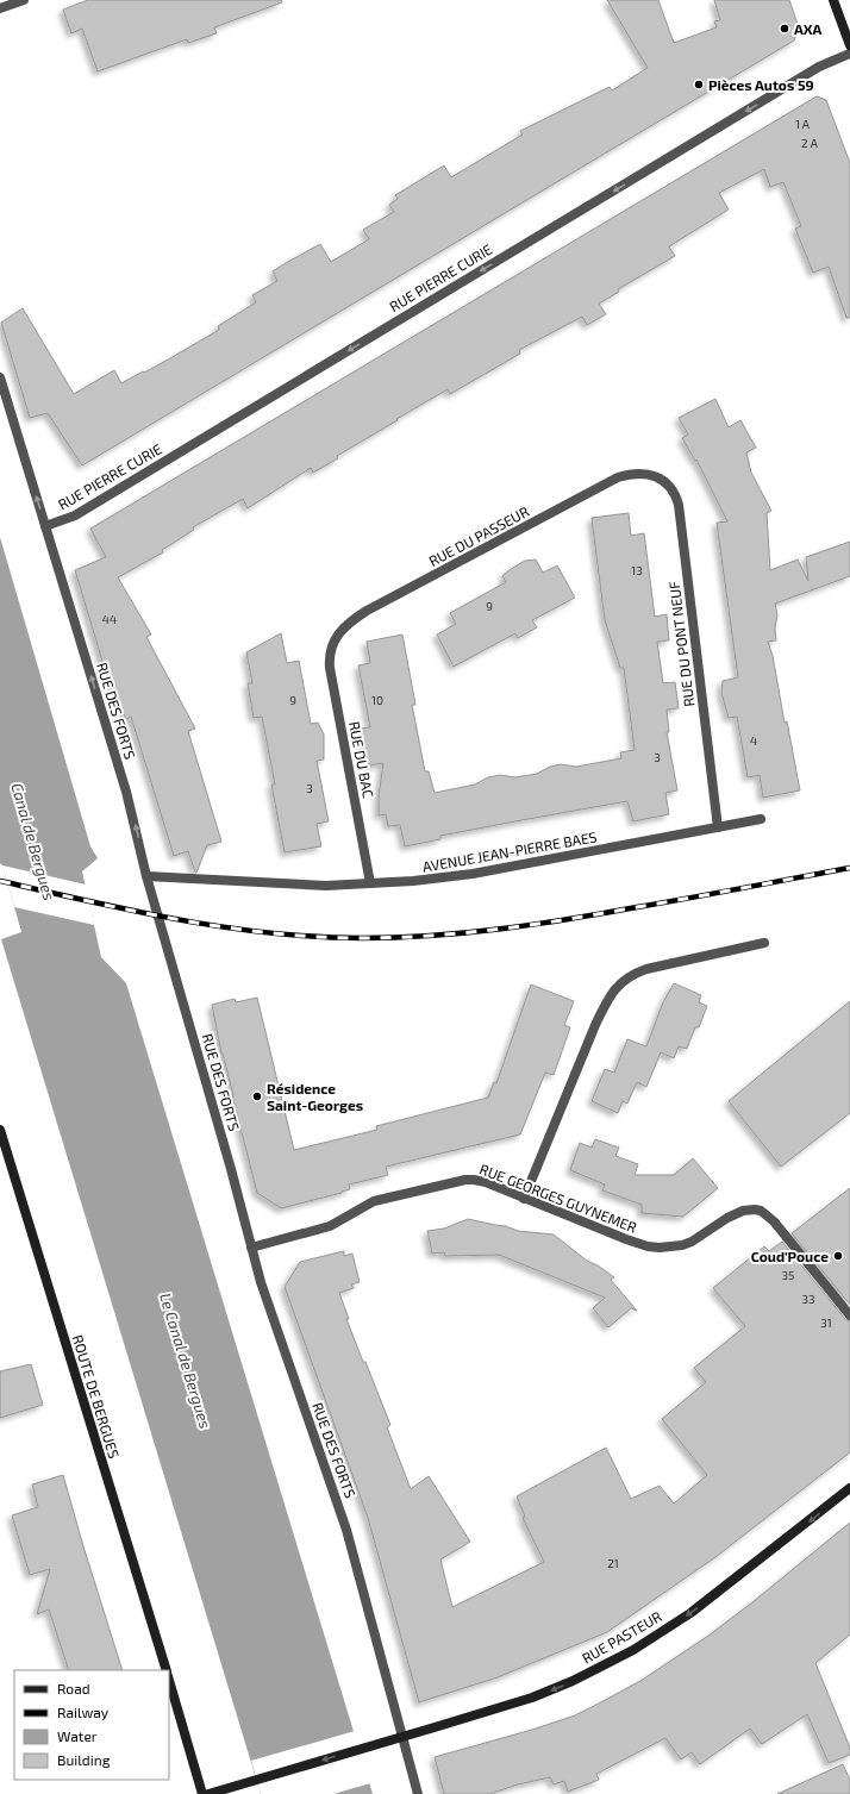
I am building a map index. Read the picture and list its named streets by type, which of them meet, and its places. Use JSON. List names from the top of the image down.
{
  "streets": {
    "street": [
      "RUE PIERRE CURIE",
      "RUE DU PASSEUR",
      "RUE DU PONT NEUF",
      "RUE DES FORTS",
      "RUE DU BAC",
      "AVENUE JEAN-PIERRE BAES",
      "RUE GEORGES GUYNEMER",
      "ROUTE DE BERGUES",
      "RUE PASTEUR"
    ]
  },
  "crossings": [
    ["RUE PIERRE CURIE", "RUE DES FORTS"],
    ["RUE DU PASSEUR", "RUE DU PONT NEUF"],
    ["RUE DU PASSEUR", "RUE DU BAC"],
    ["RUE DU PONT NEUF", "AVENUE JEAN-PIERRE BAES"],
    ["RUE DES FORTS", "AVENUE JEAN-PIERRE BAES"],
    ["RUE DES FORTS", "RUE GEORGES GUYNEMER"],
    ["RUE DES FORTS", "RUE PASTEUR"],
    ["RUE DU BAC", "AVENUE JEAN-PIERRE BAES"]
  ],
  "one_way": ["RUE PIERRE CURIE", "RUE DES FORTS", "RUE PASTEUR"],
  "water": ["Canal de Bergues", "Le Canal de Bergues"],
  "places": [
    "AXA",
    "Pièces Autos 59",
    "Résidence Saint-Georges",
    "Coud'Pouce"
  ],
  "house_numbers": [
    "1 A",
    "2 A",
    "13",
    "9",
    "44",
    "9",
    "10",
    "4",
    "3",
    "3",
    "35",
    "33",
    "31",
    "21"
  ],
  "legend": [
    "Road",
    "Railway",
    "Water",
    "Building"
  ]
}
